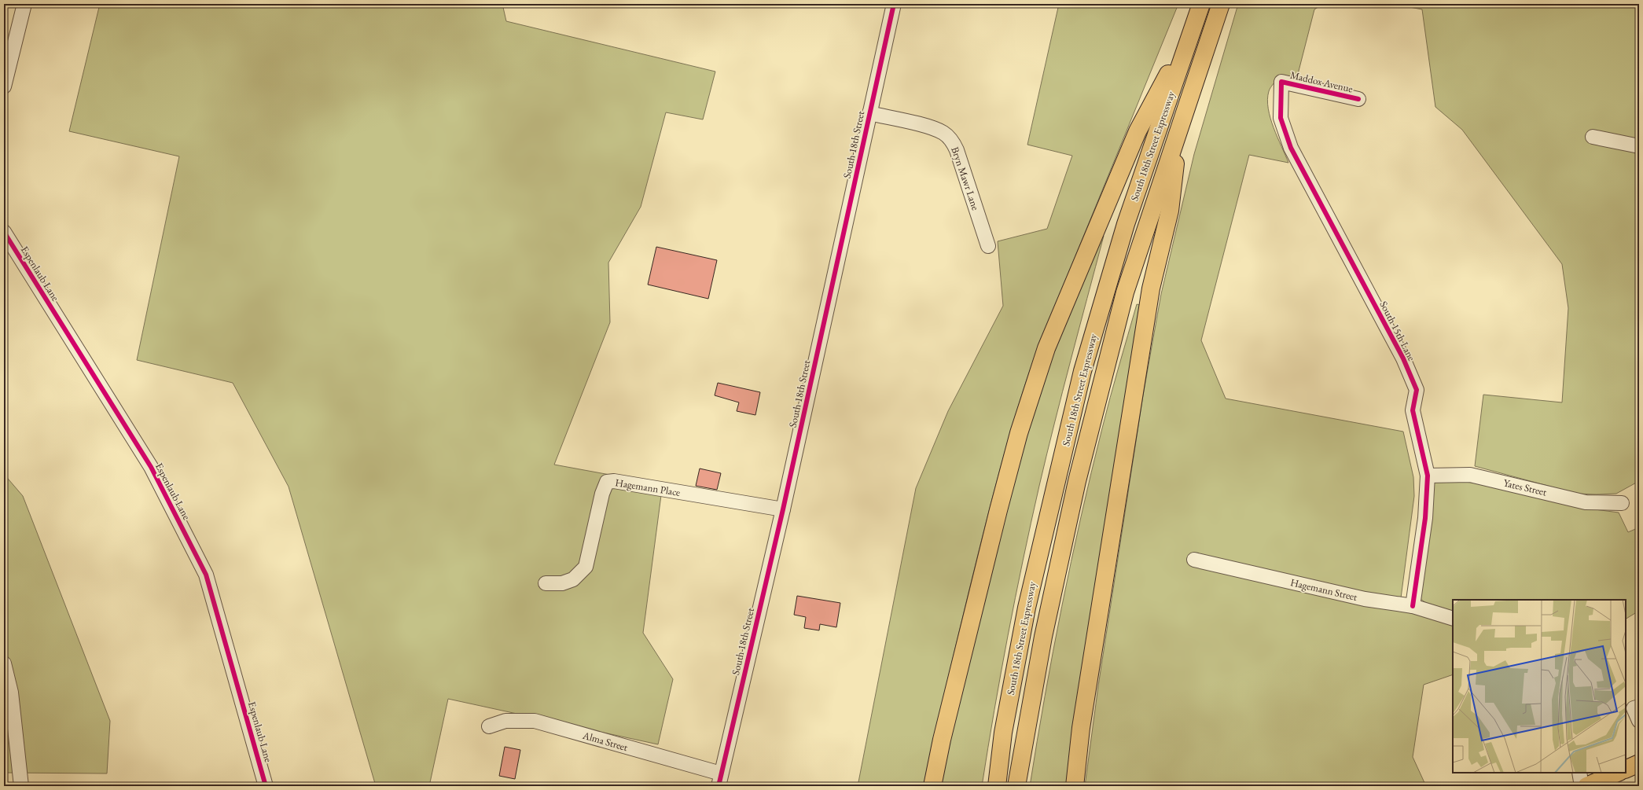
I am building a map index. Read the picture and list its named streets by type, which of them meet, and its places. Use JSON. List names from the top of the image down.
{
  "streets": {
    "main road": ["South 18th Street Expressway"],
    "street": [
      "Maddox Avenue",
      "South 18th Street",
      "Bryn Mawr Lane",
      "Espenlaub Lane",
      "South 15th Lane",
      "Hagemann Place",
      "Yates Street",
      "Hagemann Street",
      "Alma Street"
    ]
  },
  "crossings": [
    ["Maddox Avenue", "South 15th Lane"],
    ["South 18th Street", "Bryn Mawr Lane"],
    ["South 18th Street", "Hagemann Place"],
    ["South 18th Street", "Alma Street"],
    ["South 15th Lane", "Yates Street"],
    ["South 15th Lane", "Hagemann Street"]
  ]
}
